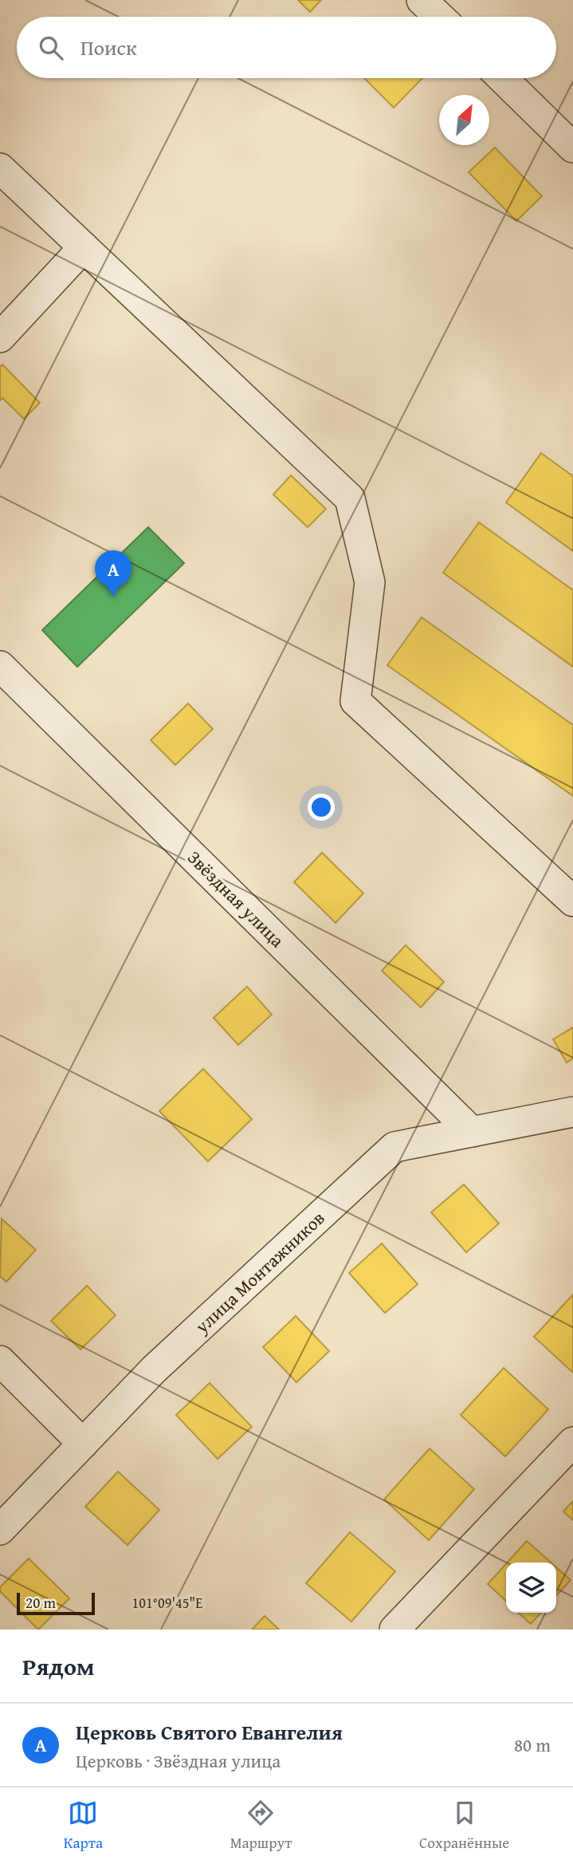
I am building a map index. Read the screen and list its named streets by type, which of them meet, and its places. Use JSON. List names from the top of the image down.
{
  "streets": {
    "street": ["Звёздная улица", "улица Монтажников"]
  },
  "crossings": [
    ["Звёздная улица", "улица Монтажников"]
  ],
  "scale_bar": "20 m",
  "north": "top right",
  "page": {
    "search": "Поиск",
    "pins": "A",
    "scale": "20 m",
    "heading": "Рядом",
    "list": [
      {
        "mark": "A",
        "name": "Церковь Святого Евангелия",
        "note": "Церковь · Звёздная улица",
        "value": "80 m"
      }
    ],
    "nav": ["Карта", "Маршрут", "Сохранённые"]
  },
  "coordinates": ["101°09'45\"E"]
}
